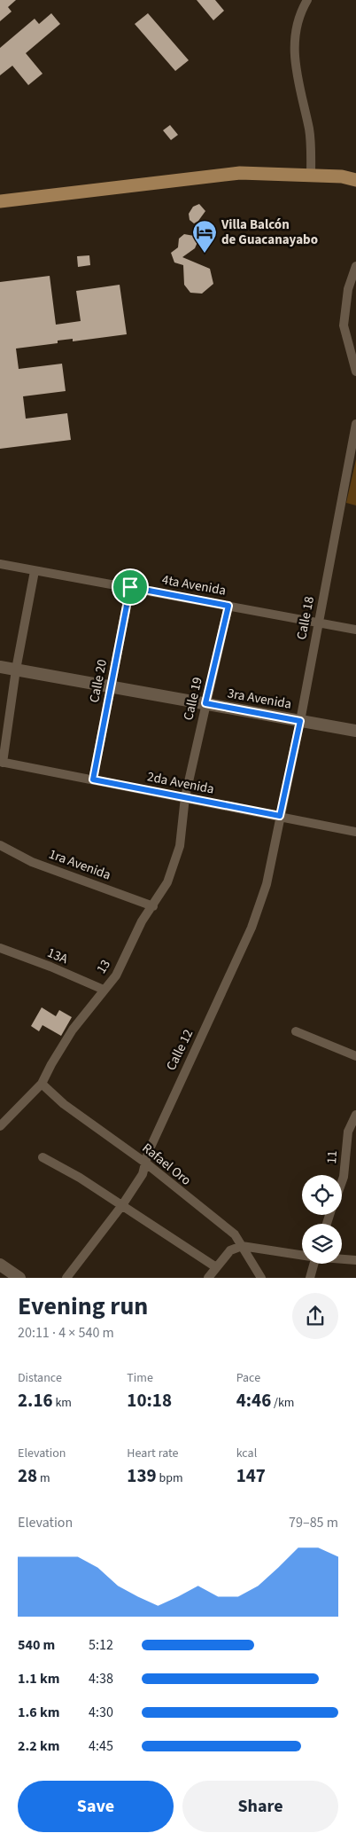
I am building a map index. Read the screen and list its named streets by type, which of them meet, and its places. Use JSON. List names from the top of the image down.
{
  "streets": {
    "street": [
      "4ta Avenida",
      "Calle 18",
      "Calle 20",
      "Calle 19",
      "3ra Avenida",
      "2da Avenida",
      "1ra Avenida",
      "13A",
      "13",
      "Calle 12",
      "11",
      "Rafael Oro"
    ]
  },
  "crossings": [
    ["4ta Avenida", "Calle 18"],
    ["4ta Avenida", "Calle 20"],
    ["4ta Avenida", "Calle 19"],
    ["Calle 18", "3ra Avenida"],
    ["Calle 18", "2da Avenida"],
    ["Calle 18", "Calle 12"],
    ["Calle 20", "3ra Avenida"],
    ["Calle 20", "2da Avenida"],
    ["Calle 19", "3ra Avenida"],
    ["Calle 19", "2da Avenida"],
    ["Calle 19", "13"],
    ["2da Avenida", "13"],
    ["2da Avenida", "Calle 12"],
    ["1ra Avenida", "13"],
    ["13A", "13"],
    ["13", "Rafael Oro"],
    ["Calle 12", "Rafael Oro"]
  ],
  "places": {
    "hotel": ["Villa Balcón de Guacanayabo"]
  },
  "page": {
    "heading": ["Evening run", "20:11 · 4 × 540 m"],
    "stats": [
      ["Distance", "2.16 km"],
      ["Time", "10:18"],
      ["Pace", "4:46 /km"],
      ["Elevation", "28 m"],
      ["Heart rate", "139 bpm"],
      ["kcal", "147"]
    ],
    "chart": ["Elevation", "79–85 m"],
    "list": [
      {
        "name": "540 m",
        "note": "5:12"
      },
      {
        "name": "1.1 km",
        "note": "4:38"
      },
      {
        "name": "1.6 km",
        "note": "4:30"
      },
      {
        "name": "2.2 km",
        "note": "4:45"
      }
    ],
    "buttons": ["Save", "Share"]
  }
}
